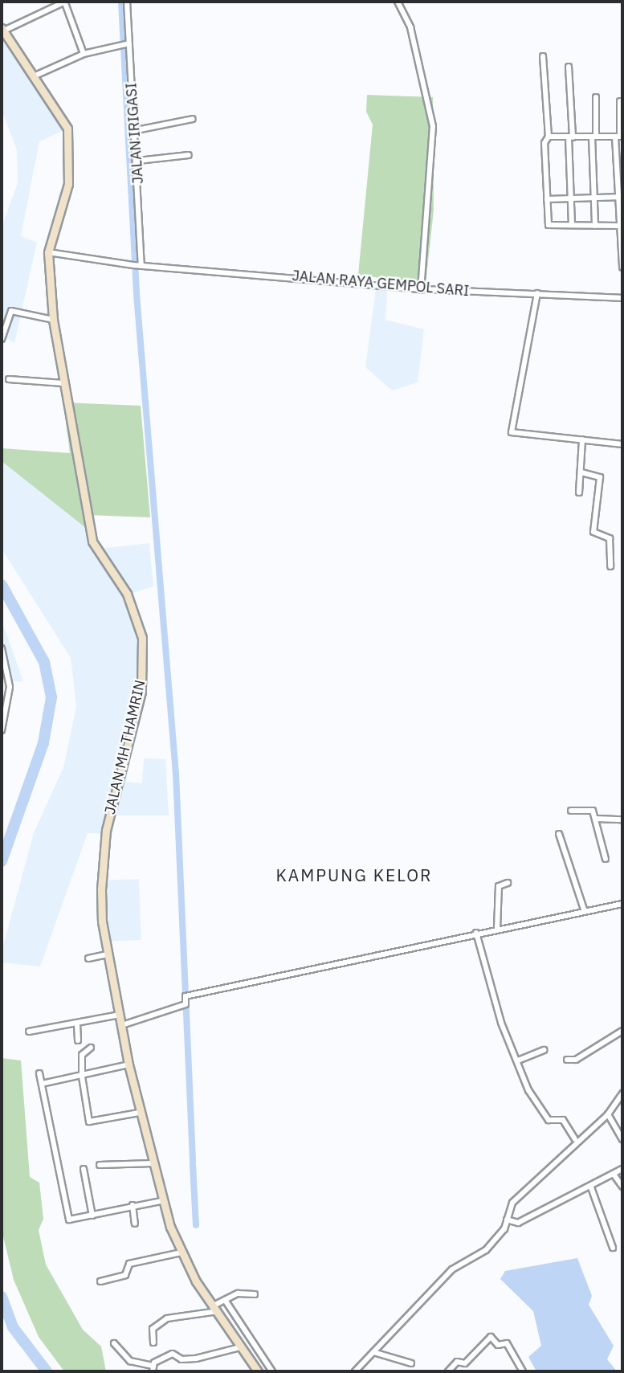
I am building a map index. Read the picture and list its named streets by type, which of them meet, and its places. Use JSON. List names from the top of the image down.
{
  "streets": {
    "street": ["JALAN IRIGASI", "JALAN RAYA GEMPOL SARI", "JALAN MH THAMRIN"]
  },
  "crossings": [
    ["JALAN IRIGASI", "JALAN RAYA GEMPOL SARI"],
    ["JALAN RAYA GEMPOL SARI", "JALAN MH THAMRIN"]
  ],
  "districts": ["KAMPUNG KELOR"]
}
